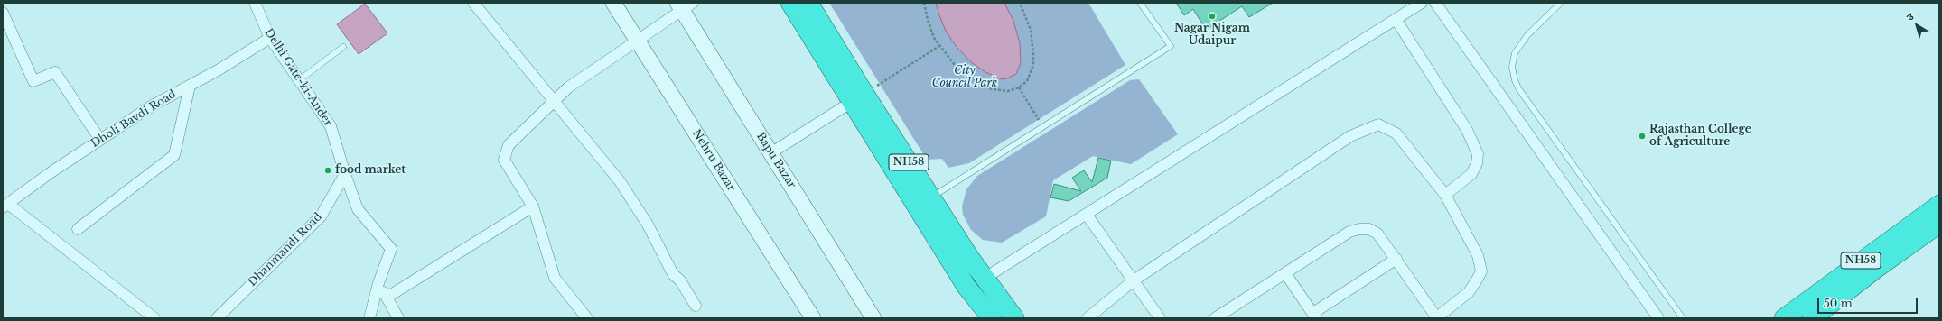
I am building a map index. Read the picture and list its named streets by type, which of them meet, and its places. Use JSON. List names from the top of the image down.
{
  "streets": {
    "highway": ["NH58"],
    "street": [
      "Delhi Gate-ki-Ander",
      "Dholi Bavdi Road",
      "Nehru Bazar",
      "Bapu Bazar",
      "Dhanmandi Road"
    ]
  },
  "crossings": [
    ["Delhi Gate-ki-Ander", "Dholi Bavdi Road"],
    ["Delhi Gate-ki-Ander", "Dhanmandi Road"]
  ],
  "parks": ["City Council Park"],
  "places": ["Nagar Nigam Udaipur", "Rajasthan College of Agriculture", "food market"],
  "scale_bar": "50 m",
  "north": "top left"
}
